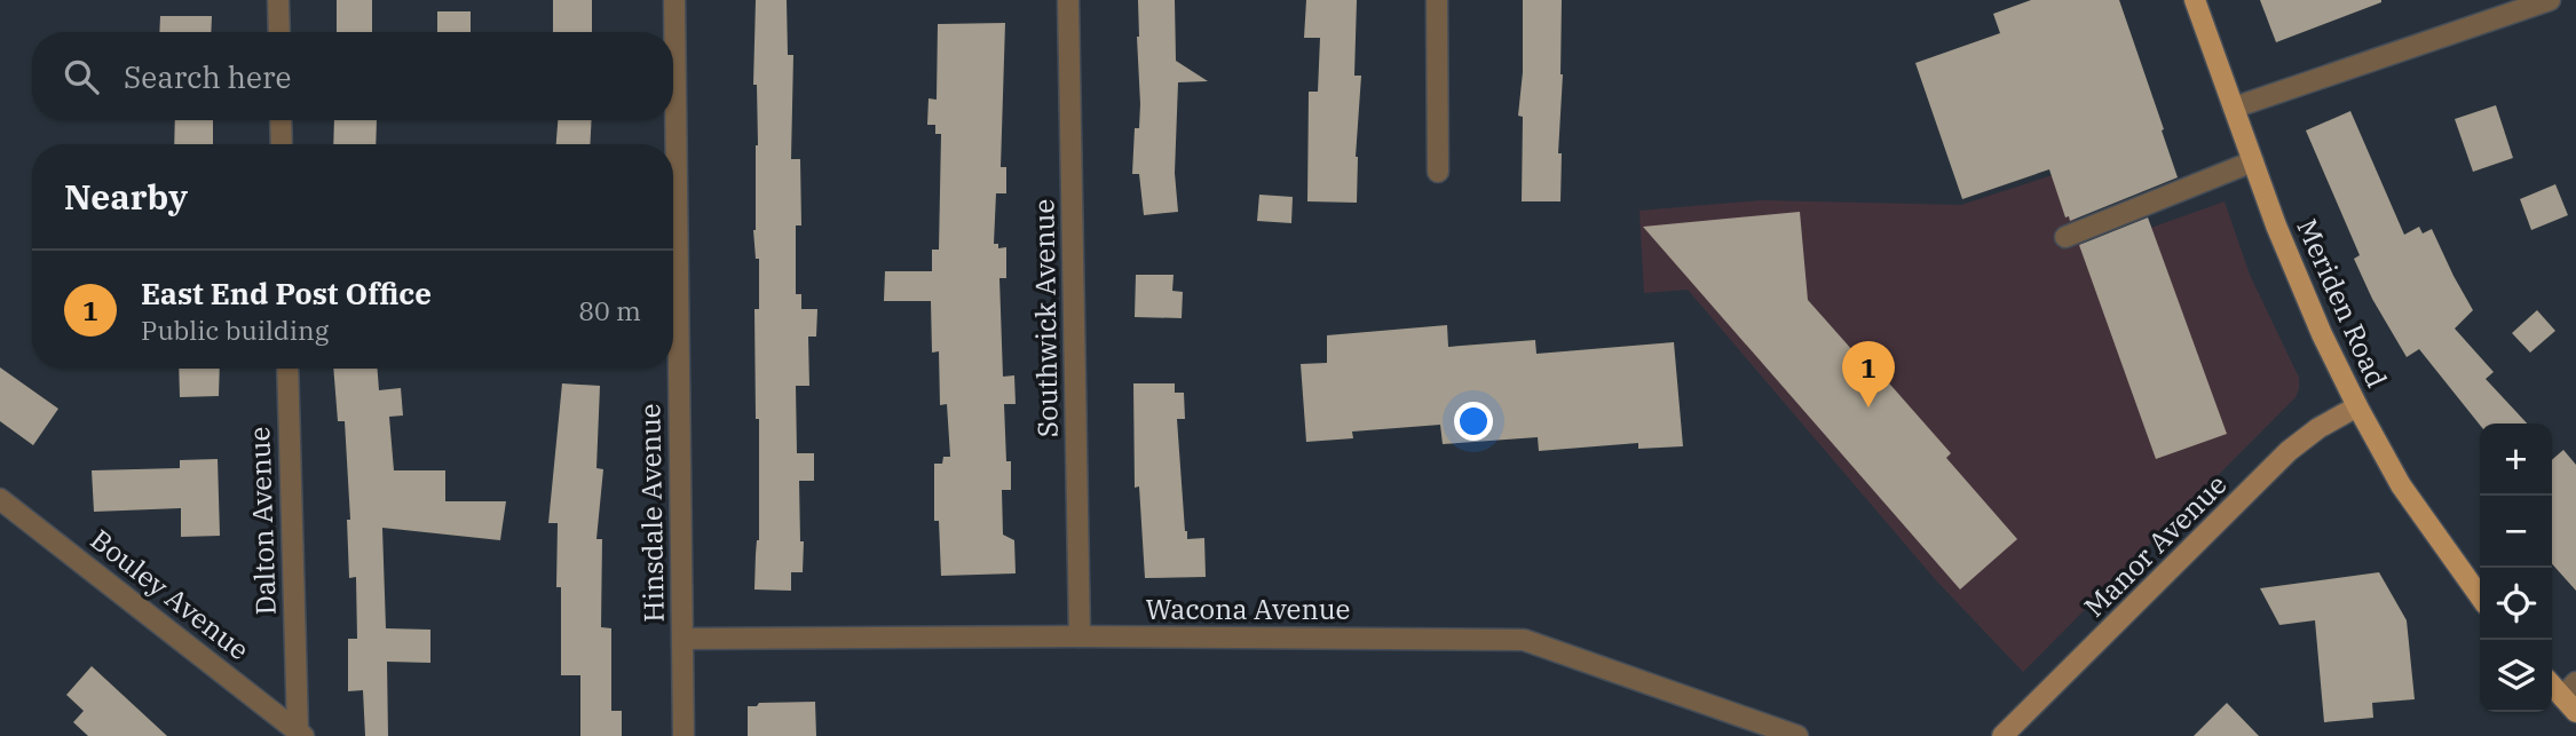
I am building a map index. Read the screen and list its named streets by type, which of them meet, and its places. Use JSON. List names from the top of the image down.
{
  "streets": {
    "main road": ["Meriden Road", "Manor Avenue"],
    "street": [
      "Southwick Avenue",
      "Hinsdale Avenue",
      "Dalton Avenue",
      "Bouley Avenue",
      "Wacona Avenue"
    ]
  },
  "crossings": [
    ["Meriden Road", "Manor Avenue"],
    ["Southwick Avenue", "Wacona Avenue"],
    ["Hinsdale Avenue", "Wacona Avenue"],
    ["Dalton Avenue", "Bouley Avenue"]
  ],
  "page": {
    "search": "Search here",
    "heading": "Nearby",
    "list": [
      {
        "mark": "1",
        "name": "East End Post Office",
        "note": "Public building",
        "value": "80 m"
      }
    ],
    "pins": "1",
    "map_buttons": ["+", "−"]
  }
}
